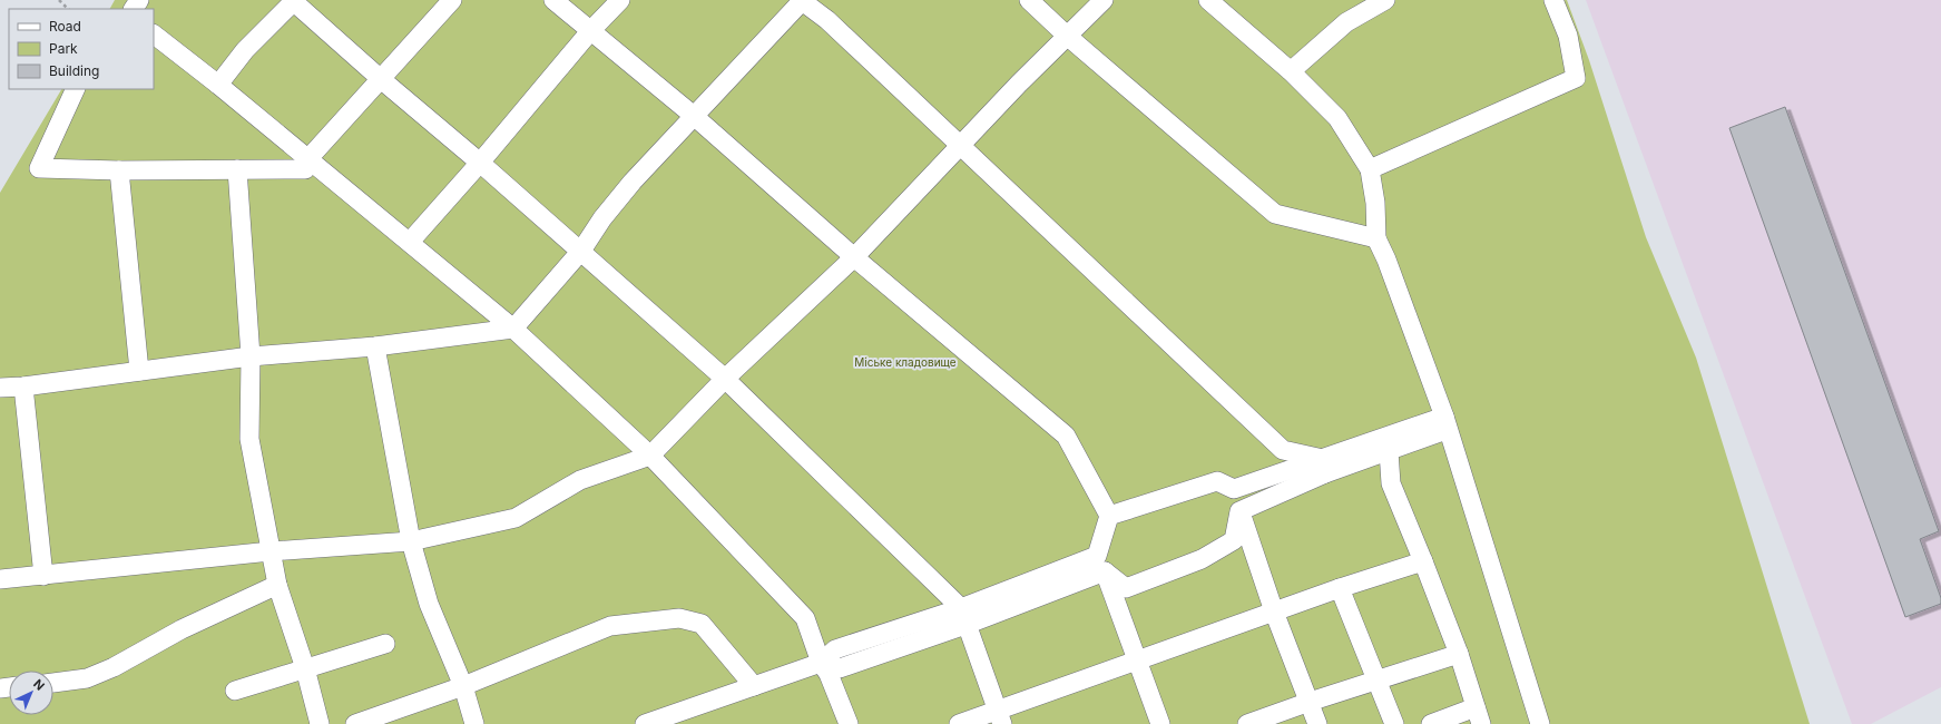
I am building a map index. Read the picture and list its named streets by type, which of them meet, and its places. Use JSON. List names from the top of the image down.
{
  "parks": ["Міське кладовище"],
  "legend": ["Road", "Park", "Building"],
  "north": "top right"
}
